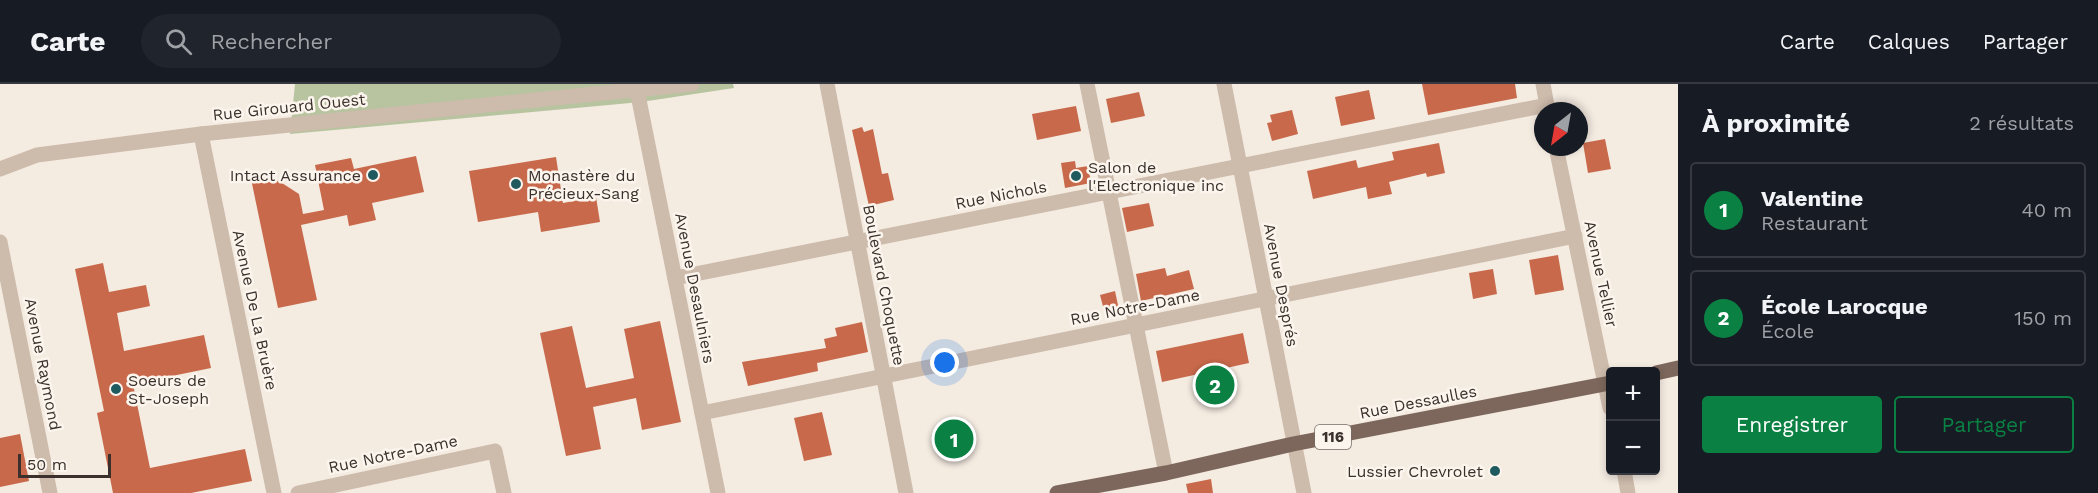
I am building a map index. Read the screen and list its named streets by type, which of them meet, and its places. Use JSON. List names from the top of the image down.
{
  "streets": {
    "main road": ["Rue Dessaulles", "116"],
    "street": [
      "Rue Girouard Ouest",
      "Rue Nichols",
      "Avenue Tellier",
      "Boulevard Choquette",
      "Avenue Després",
      "Avenue Desaulniers",
      "Rue Notre-Dame",
      "Avenue De La Bruère",
      "Avenue Raymond"
    ]
  },
  "crossings": [
    ["Rue Girouard Ouest", "Avenue Desaulniers"],
    ["Rue Girouard Ouest", "Avenue De La Bruère"],
    ["Rue Nichols", "Boulevard Choquette"],
    ["Rue Nichols", "Avenue Després"],
    ["Rue Nichols", "Avenue Desaulniers"],
    ["Avenue Tellier", "Rue Notre-Dame"],
    ["Boulevard Choquette", "Rue Notre-Dame"],
    ["Avenue Després", "Rue Notre-Dame"],
    ["Avenue Després", "Rue Dessaulles"],
    ["Avenue Desaulniers", "Rue Notre-Dame"]
  ],
  "places": [
    "Intact Assurance",
    "Salon de l'Electronique inc",
    "Monastère du Précieux-Sang",
    "Soeurs de St-Joseph",
    "Lussier Chevrolet"
  ],
  "scale_bar": "50 m",
  "north": "bottom left",
  "page": {
    "header": "Carte",
    "search": "Rechercher",
    "nav": ["Carte", "Calques", "Partager"],
    "heading": ["À proximité", "2 résultats"],
    "list": [
      {
        "mark": "1",
        "name": "Valentine",
        "note": "Restaurant",
        "value": "40 m"
      },
      {
        "mark": "2",
        "name": "École Larocque",
        "note": "École",
        "value": "150 m"
      }
    ],
    "pins": ["2", "1"],
    "map_buttons": ["+", "−"],
    "buttons": ["Enregistrer", "Partager"],
    "scale": "50 m"
  }
}
